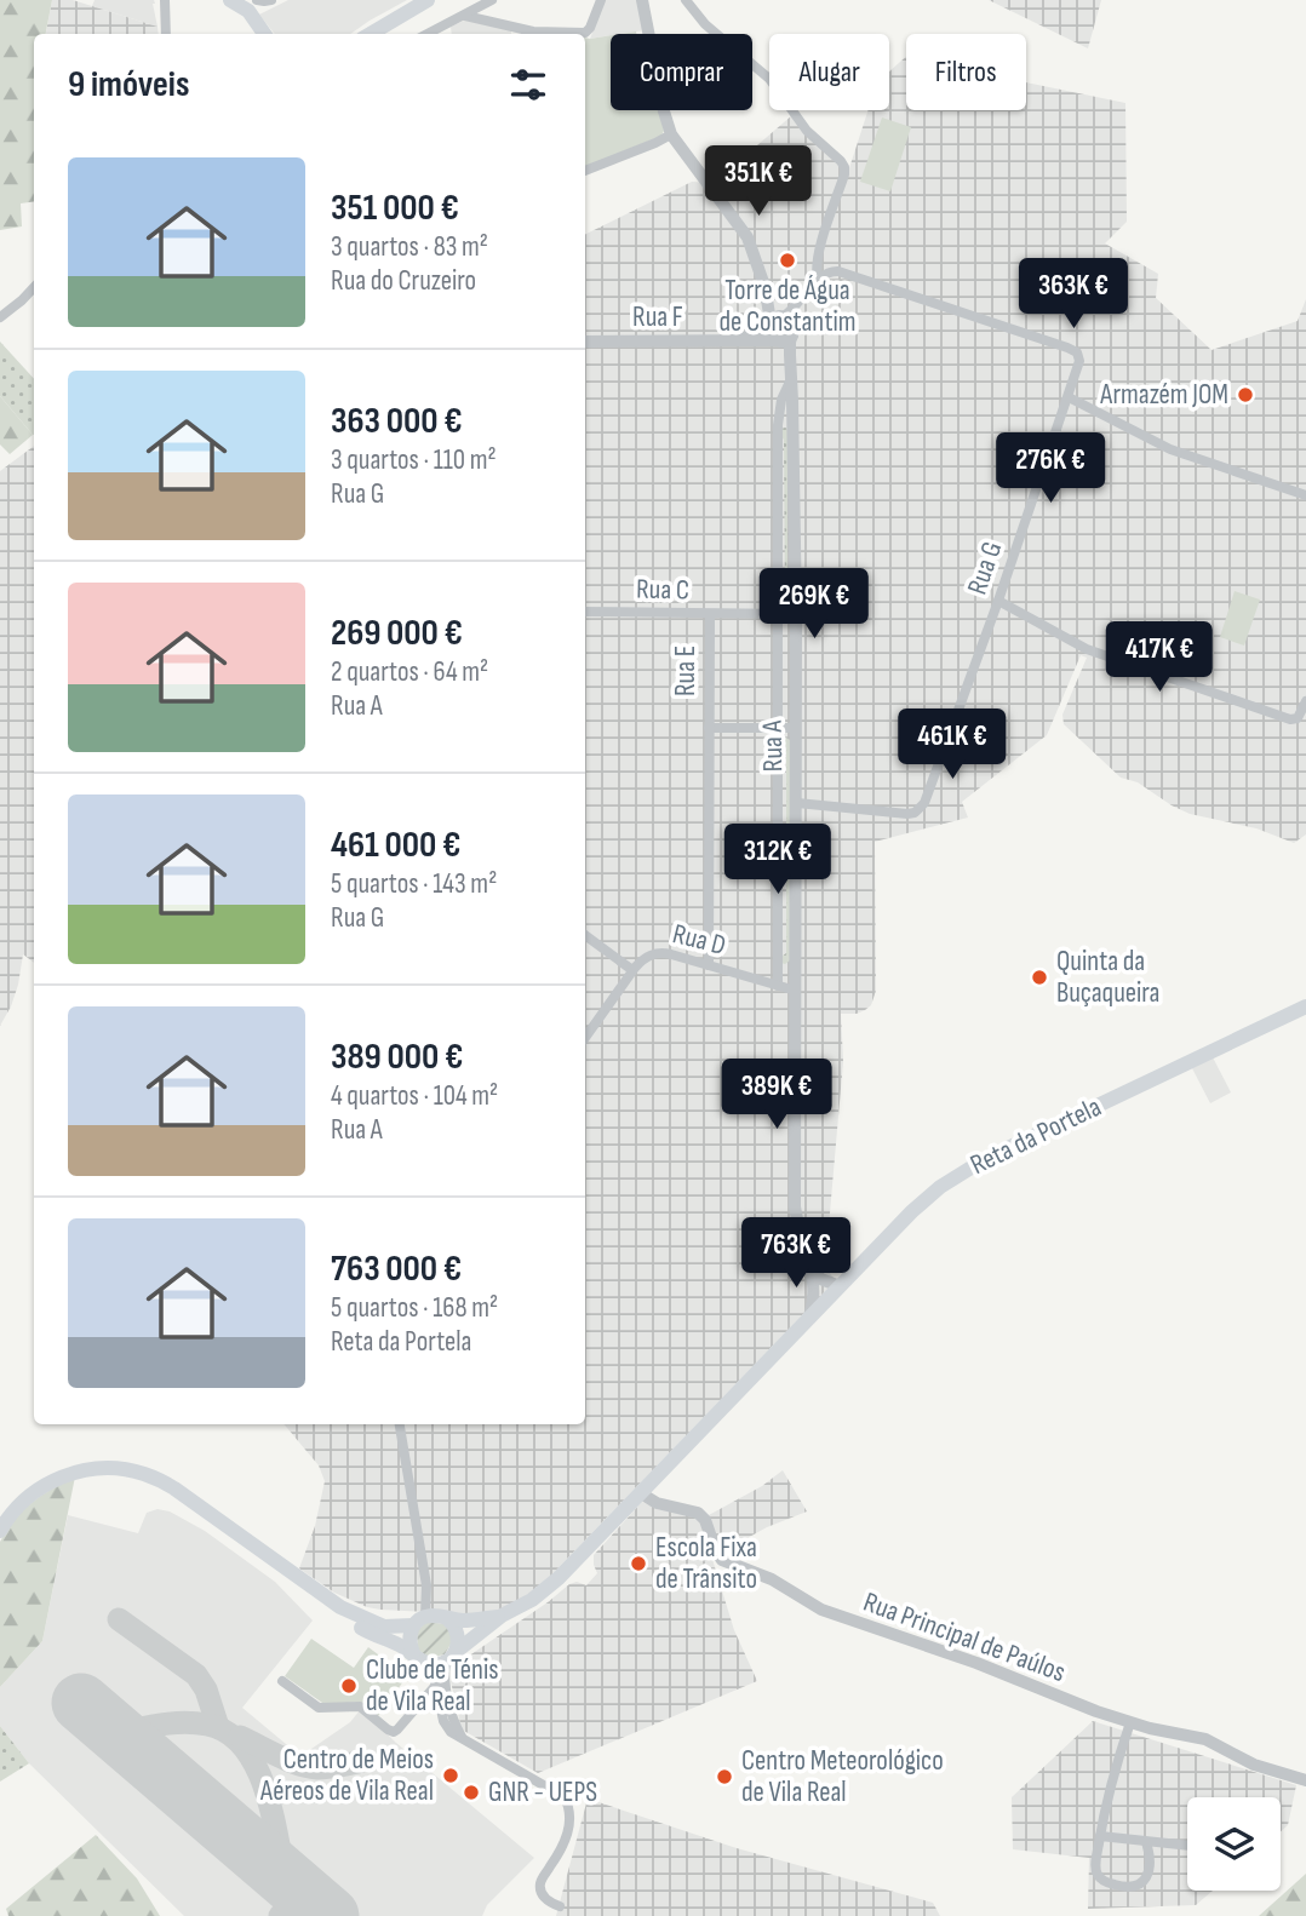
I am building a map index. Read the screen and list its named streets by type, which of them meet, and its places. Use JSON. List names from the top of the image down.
{
  "streets": {
    "main road": ["Reta da Portela"],
    "street": [
      "Rua F",
      "Rua G",
      "Rua C",
      "Rua E",
      "Rua A",
      "Rua D",
      "Rua Principal de Paúlos"
    ]
  },
  "crossings": [
    ["Rua F", "Rua A"],
    ["Rua G", "Rua A"],
    ["Rua C", "Rua E"],
    ["Rua C", "Rua A"],
    ["Rua E", "Rua A"],
    ["Rua E", "Rua D"],
    ["Rua A", "Rua D"],
    ["Reta da Portela", "Rua Principal de Paúlos"]
  ],
  "places": [
    "Torre de Água de Constantim",
    "Armazém JOM",
    "Quinta da Buçaqueira",
    "Escola Fixa de Trânsito",
    "Clube de Ténis de Vila Real",
    "Centro de Meios Aéreos de Vila Real",
    "Centro Meteorológico de Vila Real",
    "GNR - UEPS"
  ],
  "page": {
    "chip": ["Comprar", "Alugar", "Filtros"],
    "heading": "9 imóveis",
    "list": [
      {
        "name": "351 000 €",
        "note": "3 quartos · 83 m² · Rua do Cruzeiro"
      },
      {
        "name": "363 000 €",
        "note": "3 quartos · 110 m² · Rua G"
      },
      {
        "name": "269 000 €",
        "note": "2 quartos · 64 m² · Rua A"
      },
      {
        "name": "461 000 €",
        "note": "5 quartos · 143 m² · Rua G"
      },
      {
        "name": "389 000 €",
        "note": "4 quartos · 104 m² · Rua A"
      },
      {
        "name": "763 000 €",
        "note": "5 quartos · 168 m² · Reta da Portela"
      }
    ],
    "price": [
      "351K €",
      "363K €",
      "276K €",
      "269K €",
      "417K €",
      "461K €",
      "312K €",
      "389K €",
      "763K €"
    ]
  }
}
